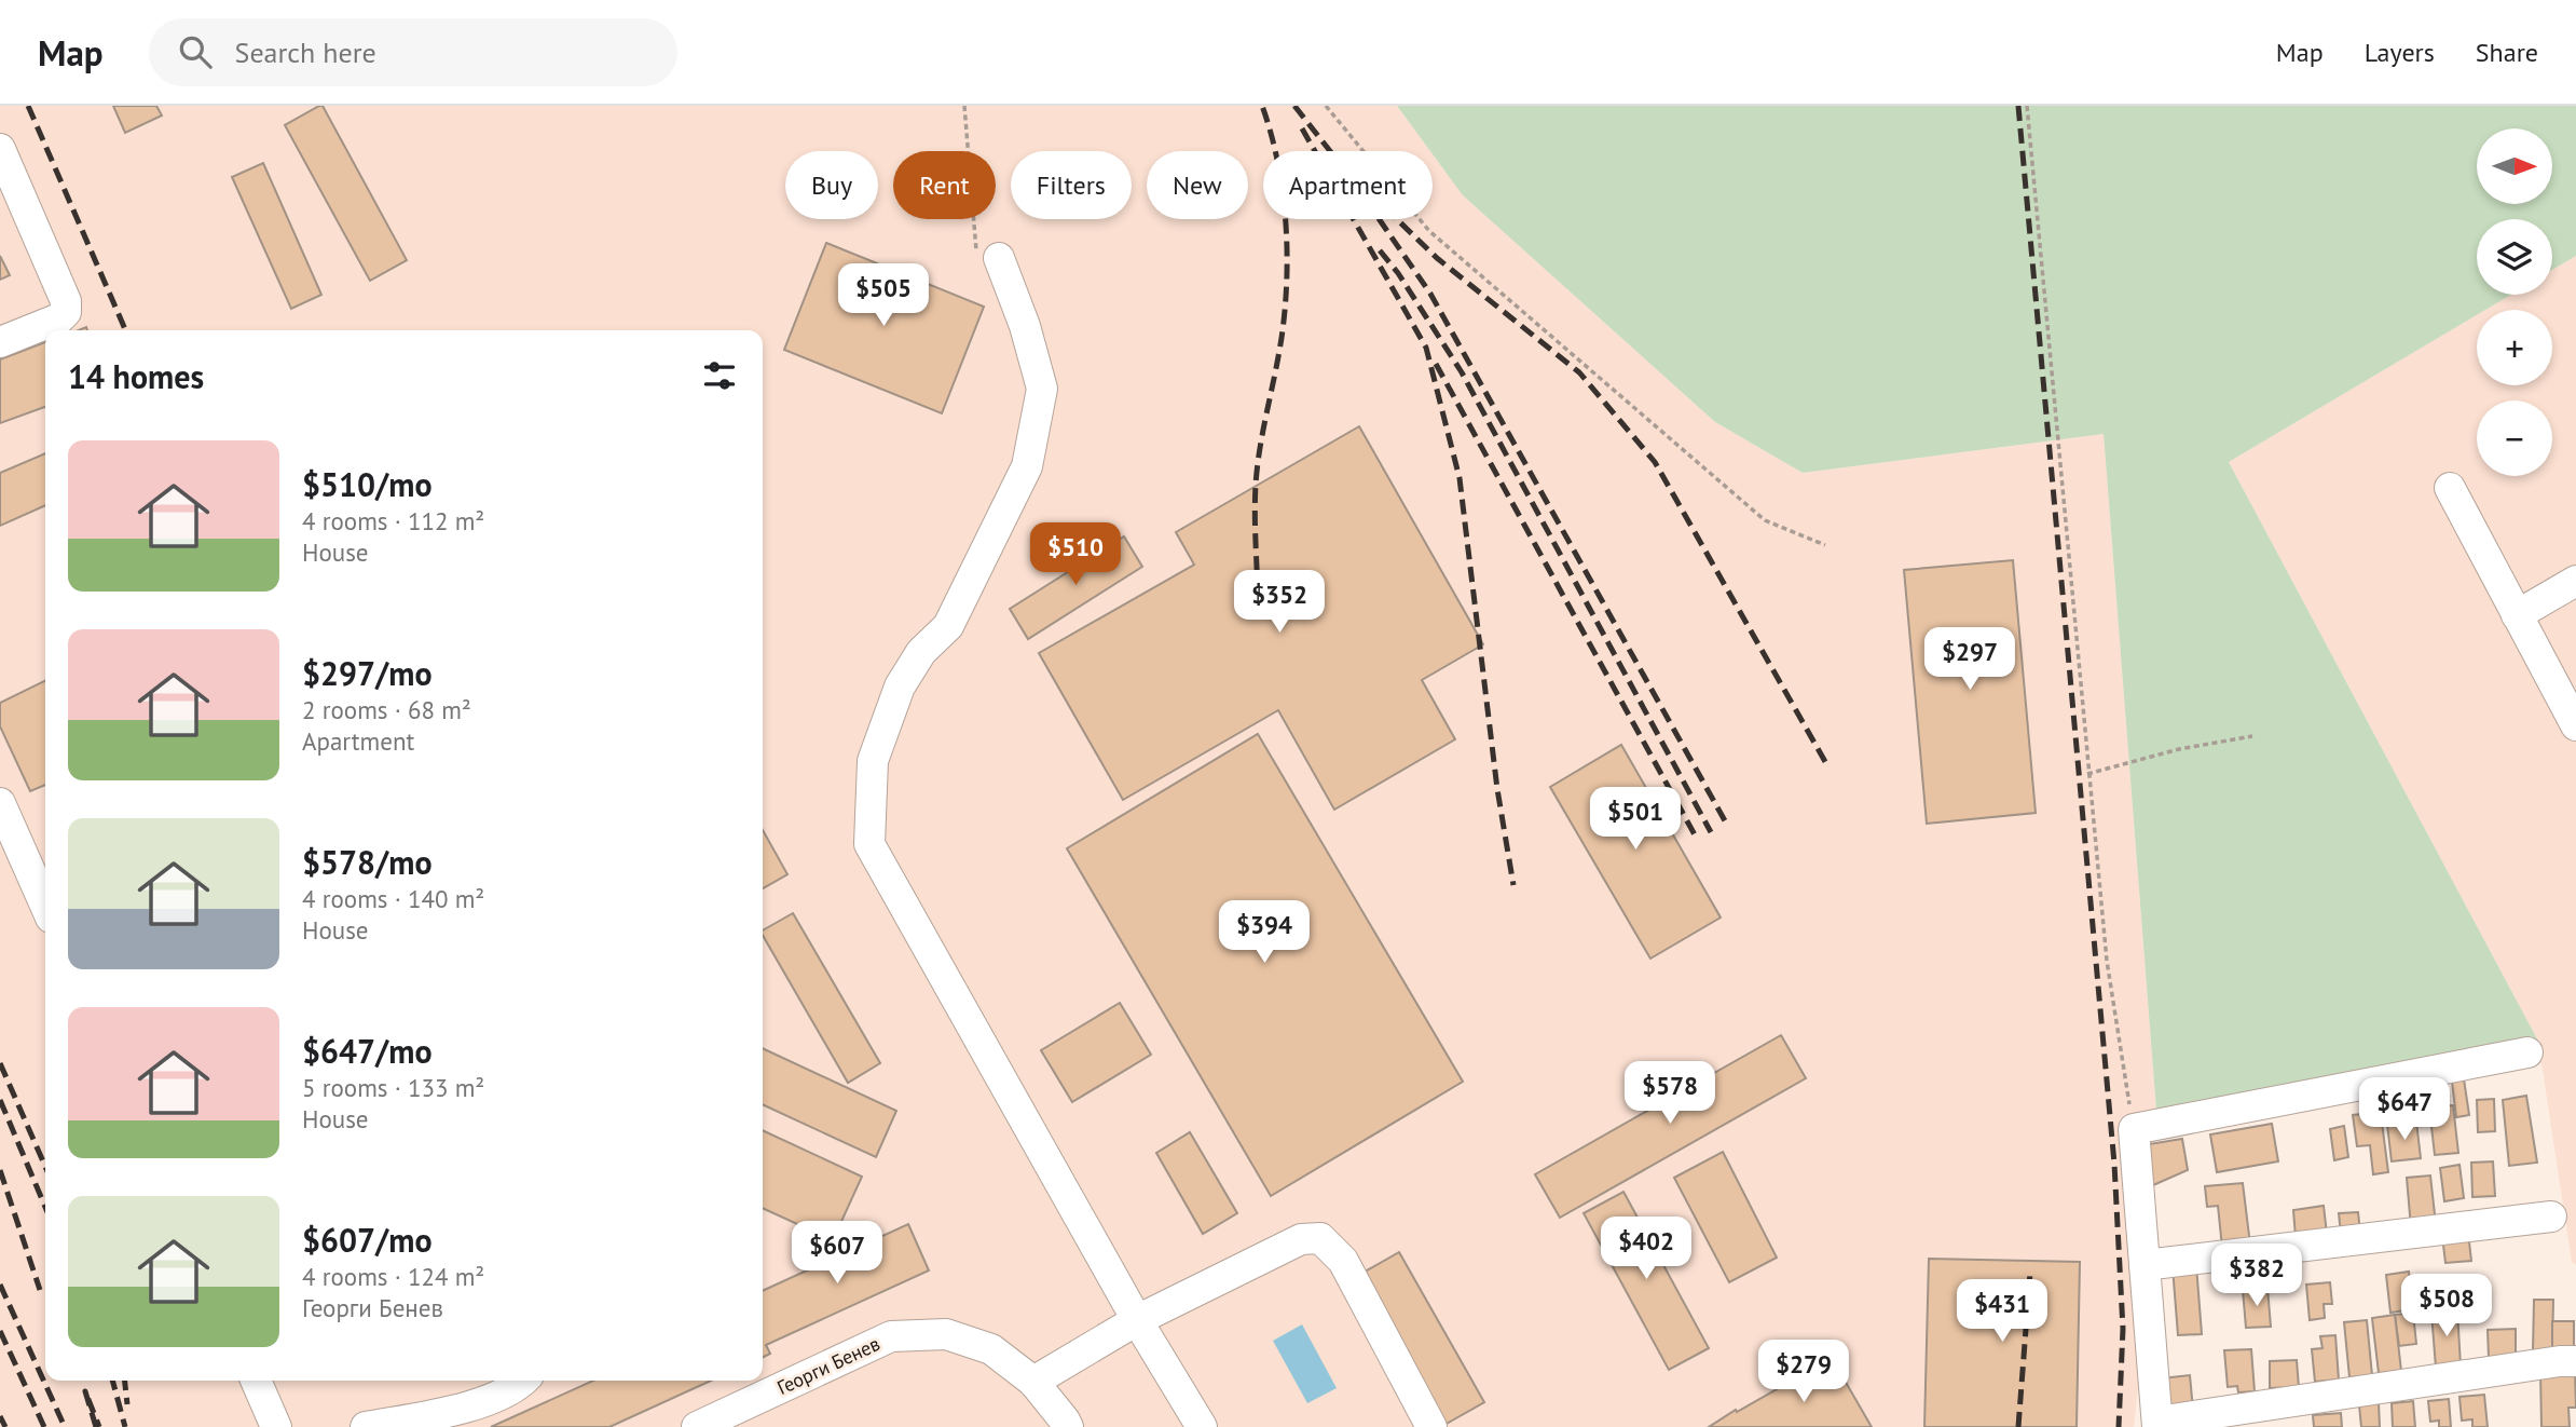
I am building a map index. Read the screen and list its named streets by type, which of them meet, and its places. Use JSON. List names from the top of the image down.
{
  "streets": {
    "street": ["Георги Бенев"]
  },
  "north": "right",
  "page": {
    "header": "Map",
    "search": "Search here",
    "nav": ["Map", "Layers", "Share"],
    "map_buttons": ["+", "−"],
    "chip": [
      "Buy",
      "Rent",
      "Filters",
      "New",
      "Apartment"
    ],
    "price": [
      "$505",
      "$510",
      "$352",
      "$297",
      "$501",
      "$394",
      "$578",
      "$647",
      "$402",
      "$607",
      "$382",
      "$508",
      "$431",
      "$279"
    ],
    "heading": "14 homes",
    "list": [
      {
        "name": "$510/mo",
        "note": "4 rooms · 112 m² · House"
      },
      {
        "name": "$297/mo",
        "note": "2 rooms · 68 m² · Apartment"
      },
      {
        "name": "$578/mo",
        "note": "4 rooms · 140 m² · House"
      },
      {
        "name": "$647/mo",
        "note": "5 rooms · 133 m² · House"
      },
      {
        "name": "$607/mo",
        "note": "4 rooms · 124 m² · Георги Бенев"
      }
    ]
  }
}
